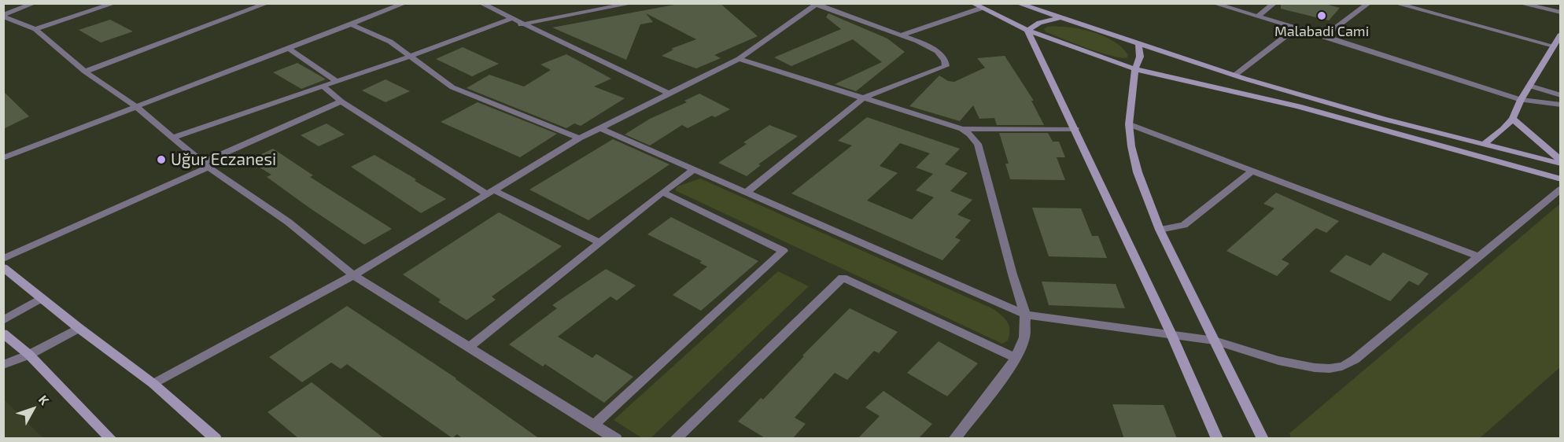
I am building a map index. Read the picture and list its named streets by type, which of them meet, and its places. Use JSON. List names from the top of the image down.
{
  "places": ["Malabadi Cami", "Uğur Eczanesi"],
  "north": "top right"
}
